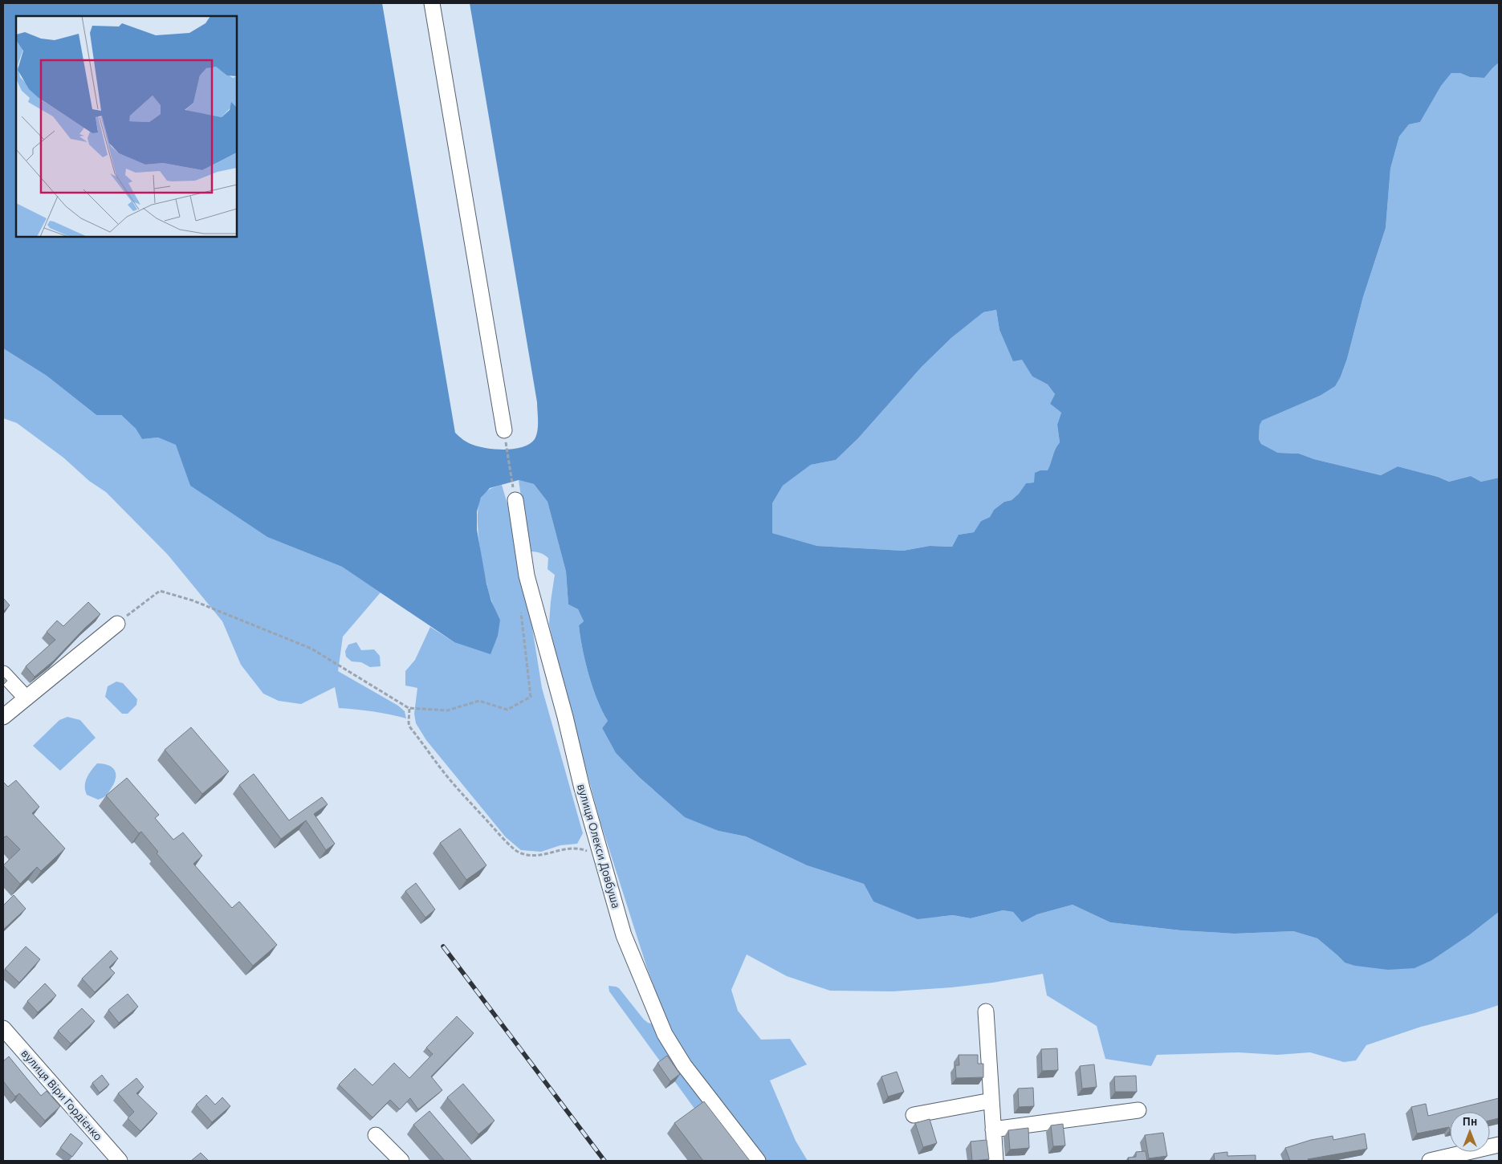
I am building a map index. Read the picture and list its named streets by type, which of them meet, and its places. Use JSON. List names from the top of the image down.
{
  "streets": {
    "street": ["вулиця Олекси Довбуша", "вулиця Віри Гордієнко"]
  },
  "north": "top"
}
